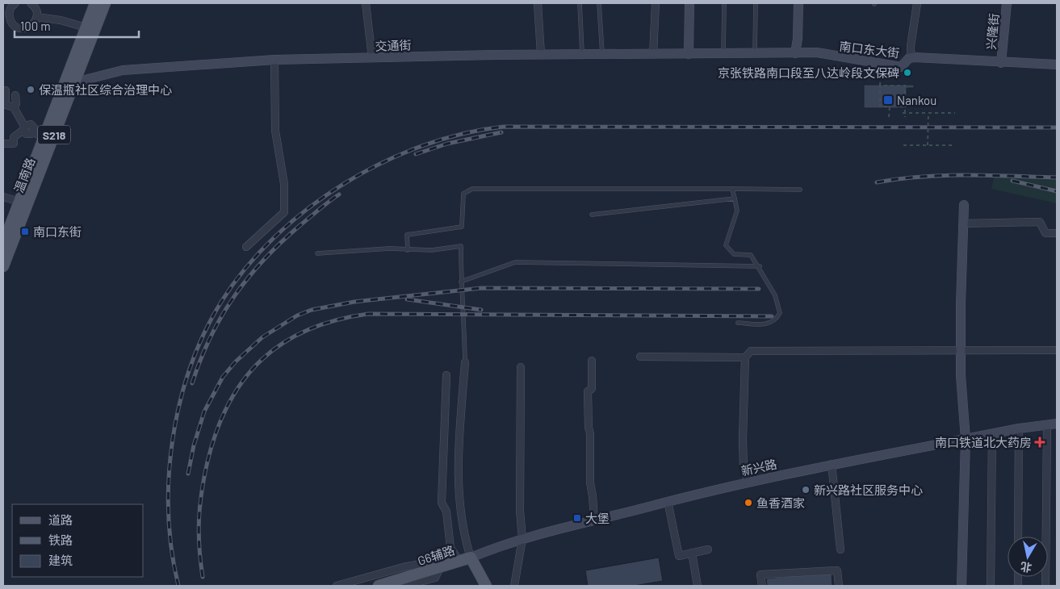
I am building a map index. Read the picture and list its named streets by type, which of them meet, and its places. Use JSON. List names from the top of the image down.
{
  "streets": {
    "main road": ["S218", "温南路", "G6辅路"],
    "street": [
      "兴隆街",
      "交通街",
      "南口东大街",
      "新兴路"
    ]
  },
  "crossings": [
    ["兴隆街", "南口东大街"],
    ["交通街", "南口东大街"],
    ["交通街", "温南路"],
    ["新兴路", "G6辅路"]
  ],
  "places": {
    "other": [
      "京张铁路南口段至八达岭段文保碑",
      "保温瓶社区综合治理中心",
      "新兴路社区服务中心",
      "鱼香酒家"
    ],
    "transit": ["Nankou", "南口东街", "大堡"],
    "health": ["南口铁道北大药房"]
  },
  "legend": ["道路", "铁路", "建筑"],
  "scale_bar": "100 m",
  "north": "bottom"
}
